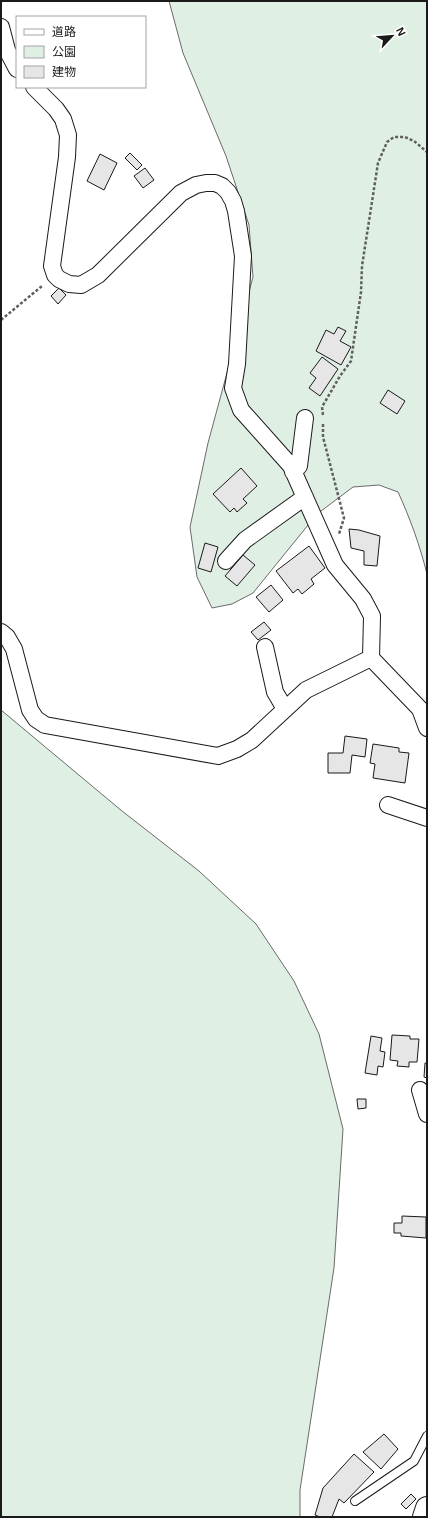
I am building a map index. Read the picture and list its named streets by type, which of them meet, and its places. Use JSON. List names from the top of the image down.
{
  "legend": ["道路", "公園", "建物"],
  "north": "top right"
}
